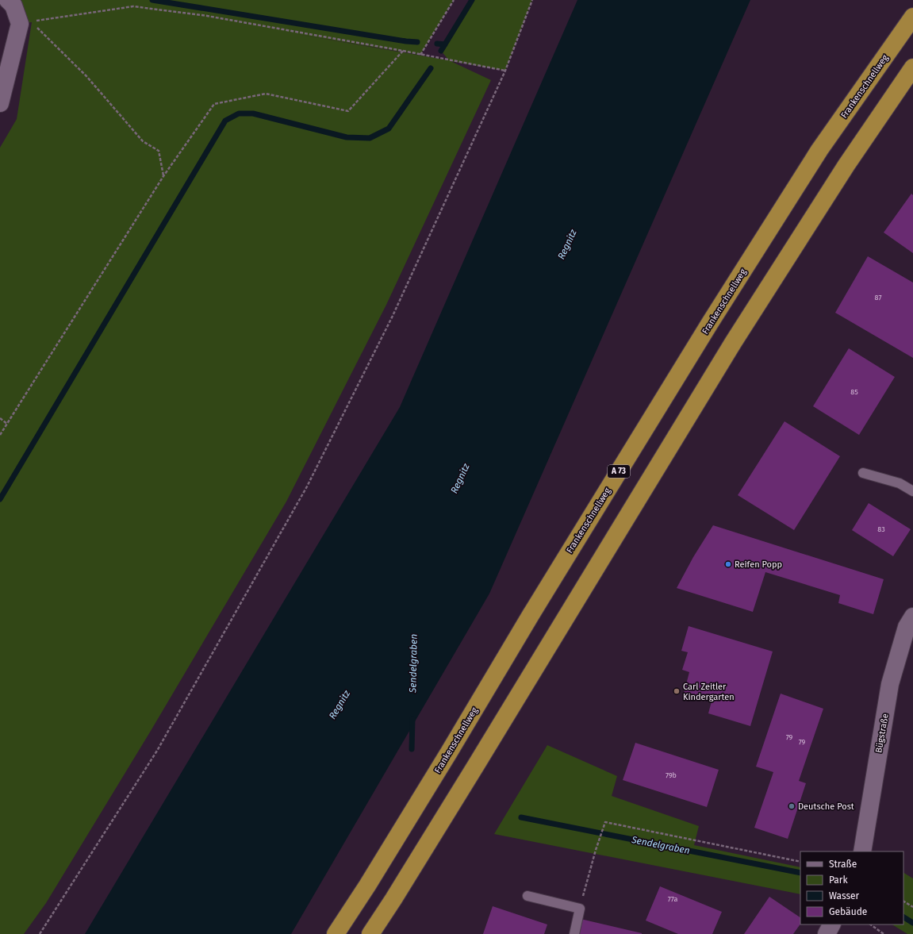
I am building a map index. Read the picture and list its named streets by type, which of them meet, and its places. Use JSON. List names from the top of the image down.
{
  "streets": {
    "highway": ["Frankenschnellweg", "A 73"],
    "street": ["Bügstraße"]
  },
  "water": ["Regnitz", "Sendelgraben"],
  "places": ["Reifen Popp", "Carl Zeitler Kindergarten", "Deutsche Post"],
  "house_numbers": [
    "87",
    "85",
    "83",
    "79",
    "79",
    "79b",
    "77a"
  ],
  "legend": [
    "Straße",
    "Park",
    "Wasser",
    "Gebäude"
  ]
}
